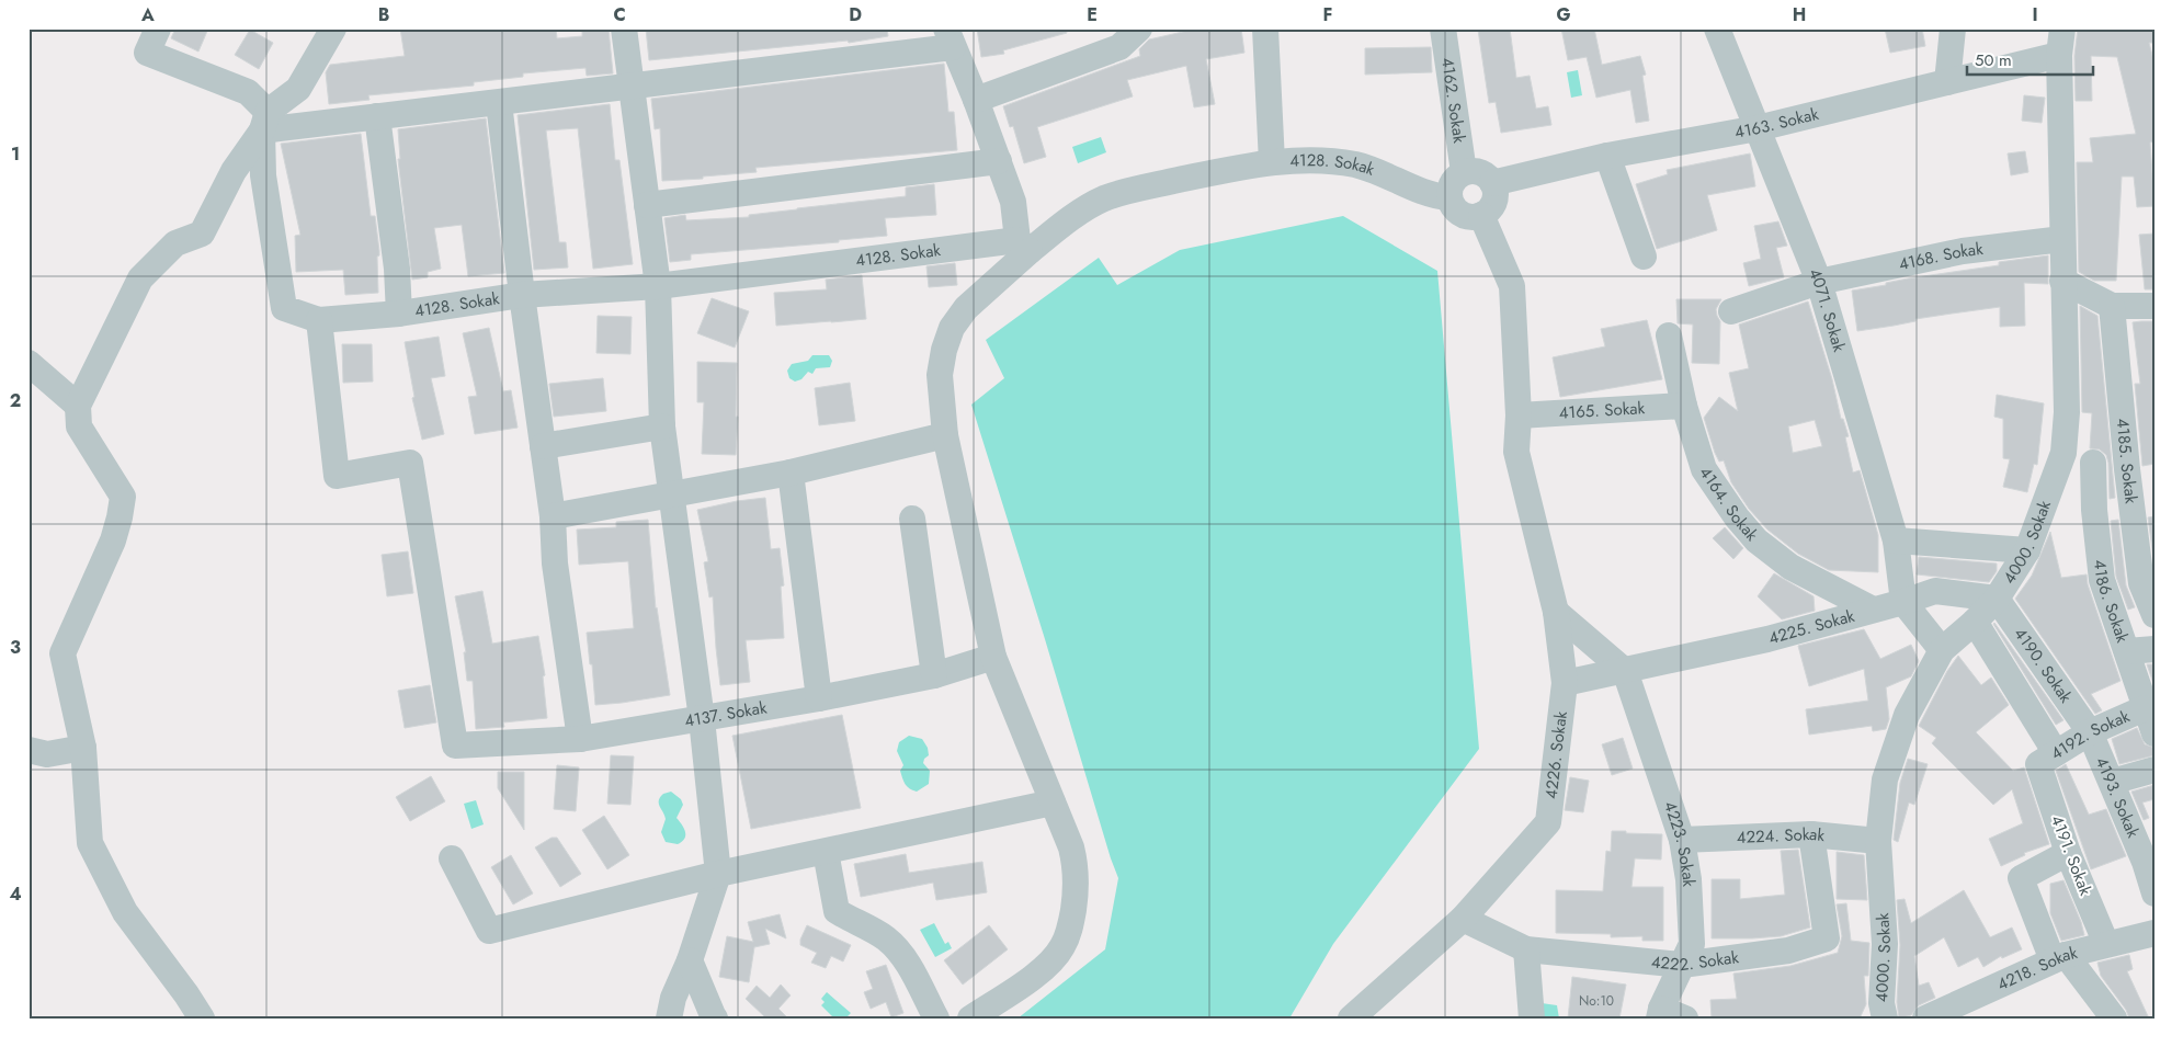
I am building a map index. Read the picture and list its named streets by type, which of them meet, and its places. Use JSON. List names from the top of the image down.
{
  "streets": {
    "street": [
      "4162. Sokak",
      "4163. Sokak",
      "4128. Sokak",
      "4168. Sokak",
      "4071. Sokak",
      "4165. Sokak",
      "4185. Sokak",
      "4164. Sokak",
      "4000. Sokak",
      "4186. Sokak",
      "4225. Sokak",
      "4190. Sokak",
      "4137. Sokak",
      "4192. Sokak",
      "4226. Sokak",
      "4193. Sokak",
      "4224. Sokak",
      "4223. Sokak",
      "4191. Sokak",
      "4222. Sokak",
      "4218. Sokak"
    ]
  },
  "crossings": [
    ["4162. Sokak", "4163. Sokak"],
    ["4162. Sokak", "4128. Sokak"],
    ["4163. Sokak", "4128. Sokak"],
    ["4163. Sokak", "4071. Sokak"],
    ["4163. Sokak", "4000. Sokak"],
    ["4128. Sokak", "4137. Sokak"],
    ["4168. Sokak", "4071. Sokak"],
    ["4168. Sokak", "4000. Sokak"],
    ["4071. Sokak", "4225. Sokak"],
    ["4165. Sokak", "4164. Sokak"],
    ["4165. Sokak", "4226. Sokak"],
    ["4164. Sokak", "4225. Sokak"],
    ["4000. Sokak", "4225. Sokak"],
    ["4000. Sokak", "4190. Sokak"],
    ["4000. Sokak", "4224. Sokak"],
    ["4000. Sokak", "4191. Sokak"],
    ["4186. Sokak", "4192. Sokak"],
    ["4225. Sokak", "4190. Sokak"],
    ["4225. Sokak", "4226. Sokak"],
    ["4225. Sokak", "4223. Sokak"],
    ["4190. Sokak", "4192. Sokak"],
    ["4190. Sokak", "4193. Sokak"],
    ["4192. Sokak", "4193. Sokak"],
    ["4192. Sokak", "4191. Sokak"],
    ["4226. Sokak", "4222. Sokak"],
    ["4224. Sokak", "4223. Sokak"],
    ["4224. Sokak", "4222. Sokak"],
    ["4223. Sokak", "4222. Sokak"],
    ["4191. Sokak", "4218. Sokak"]
  ],
  "house_numbers": ["No:10"],
  "scale_bar": "50 m",
  "grid": {
    "columns": [
      "A",
      "B",
      "C",
      "D",
      "E",
      "F",
      "G",
      "H",
      "I"
    ],
    "rows": [
      "1",
      "2",
      "3",
      "4"
    ]
  }
}
